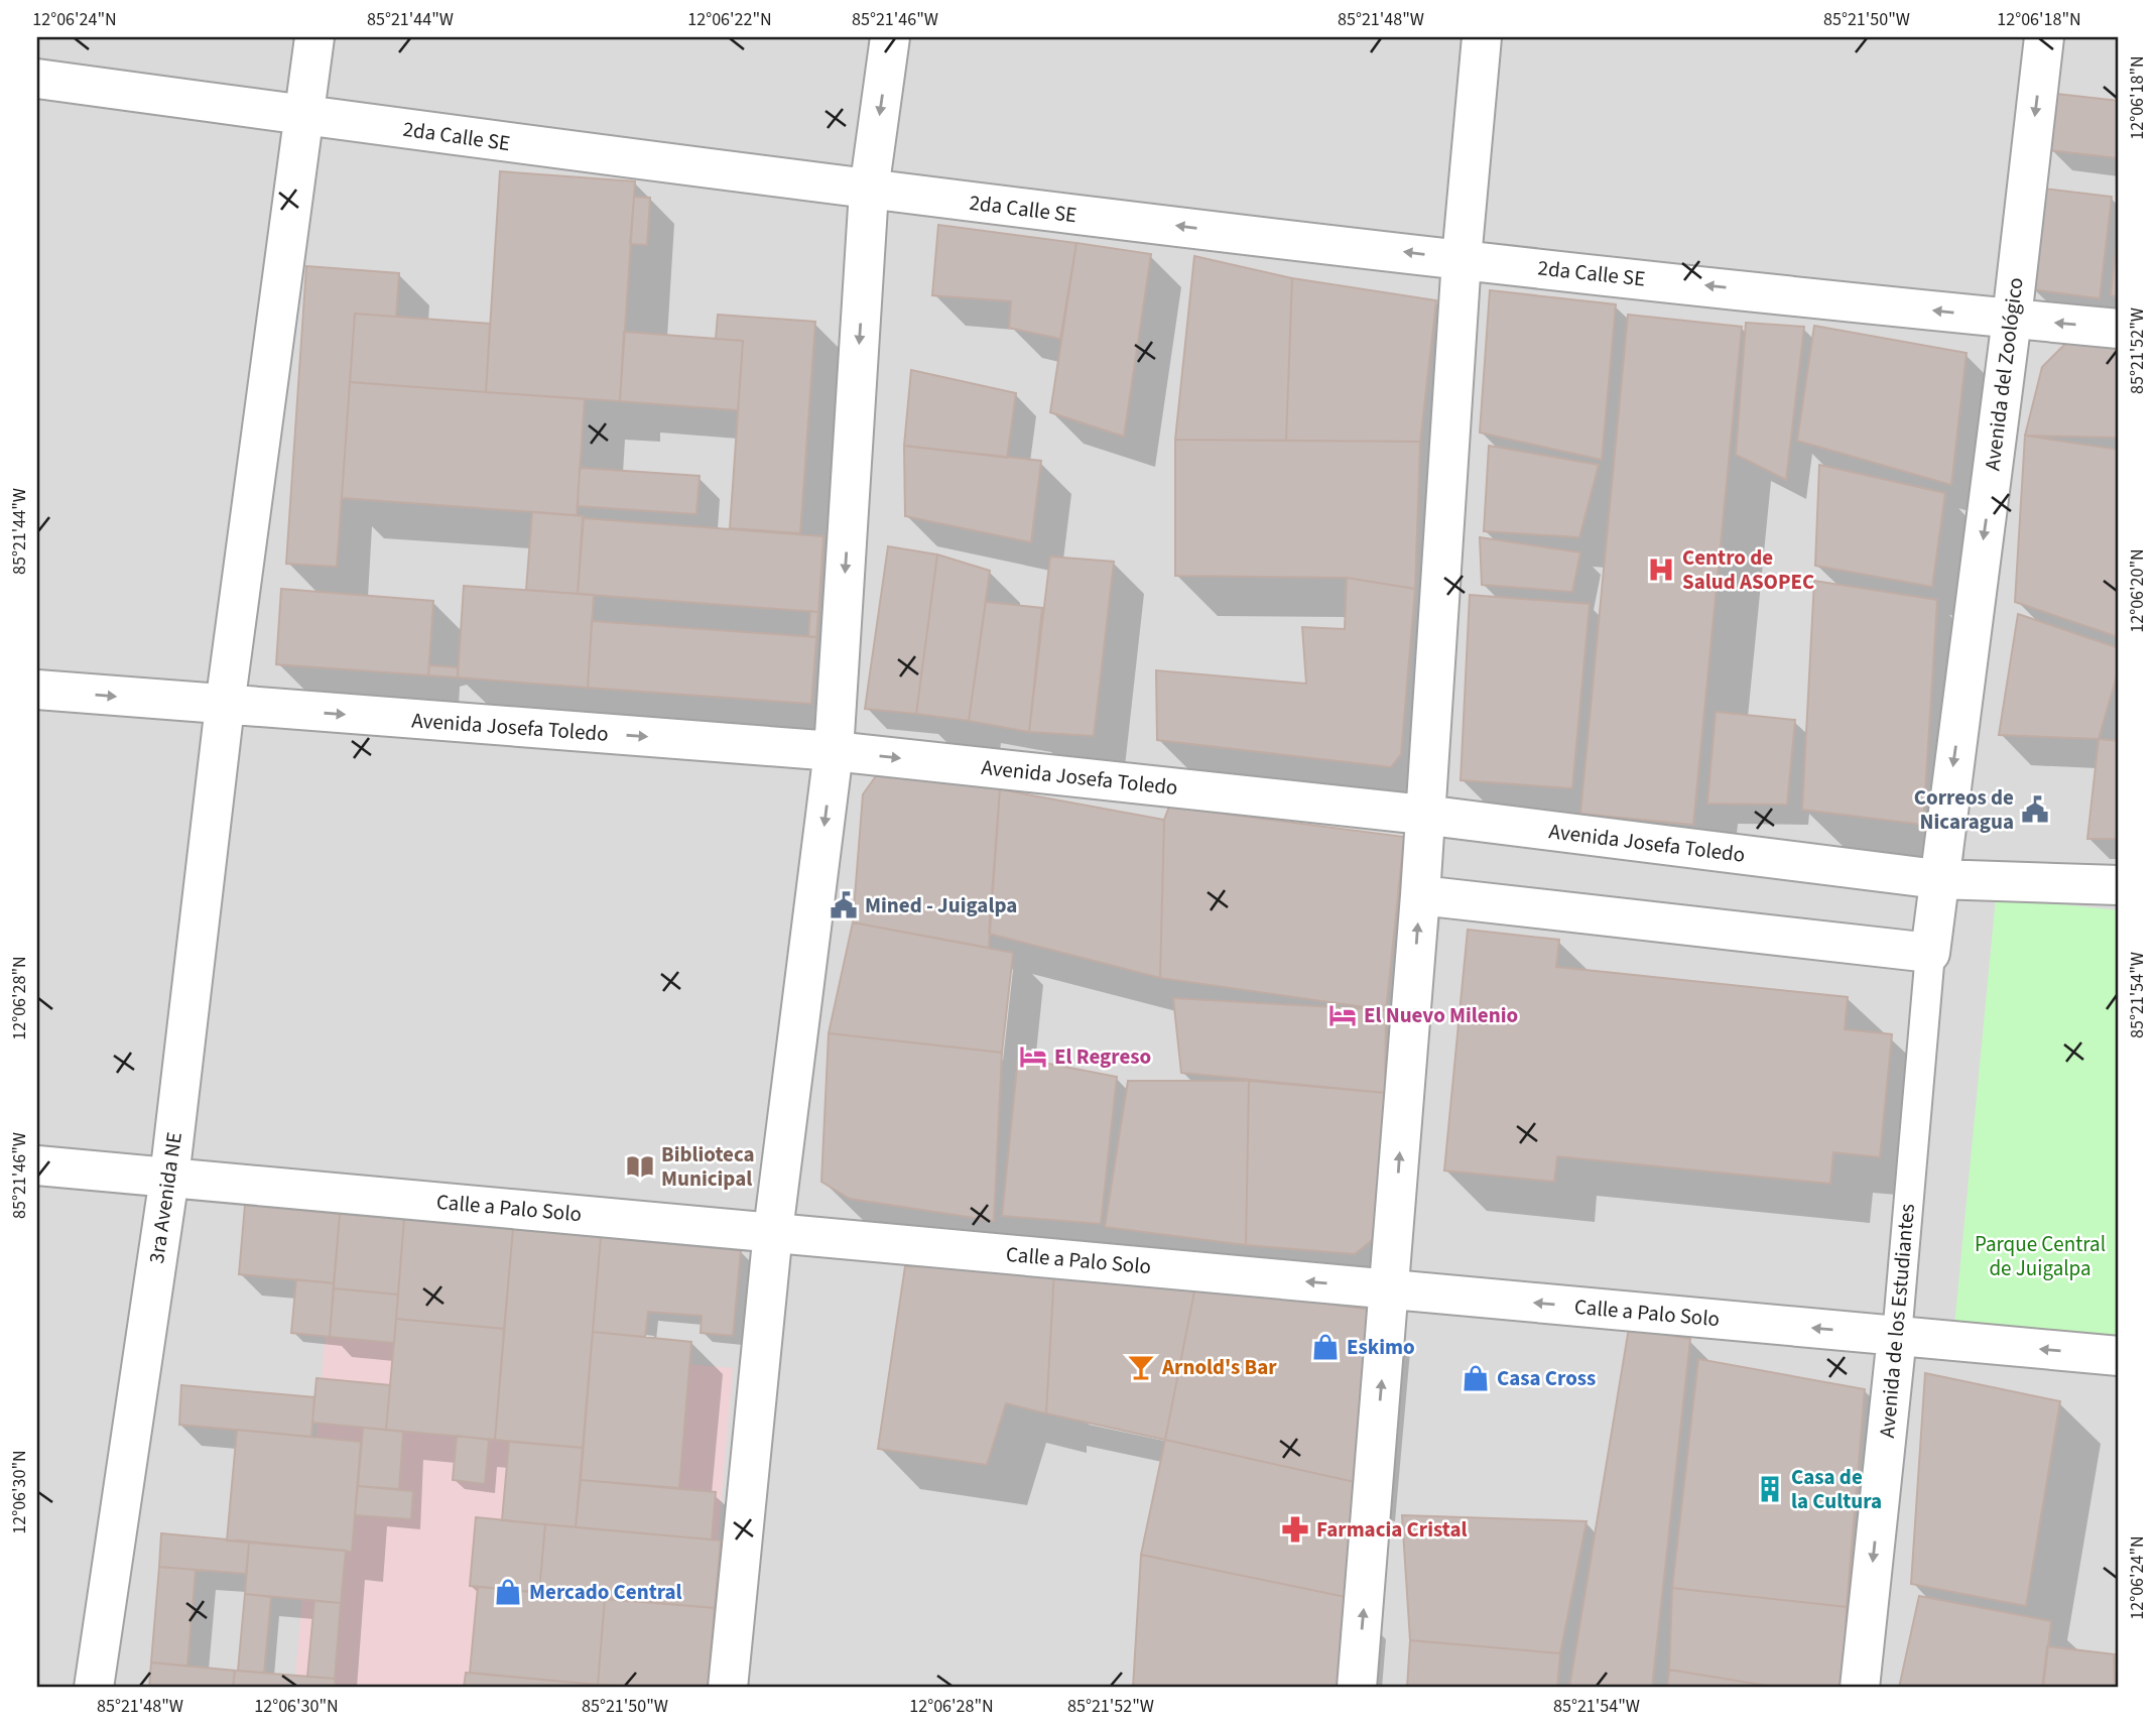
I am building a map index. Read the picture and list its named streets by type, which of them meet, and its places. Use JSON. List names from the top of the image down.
{
  "streets": {
    "street": [
      "2da Calle SE",
      "Avenida del Zoológico",
      "Avenida Josefa Toledo",
      "3ra Avenida NE",
      "Calle a Palo Solo",
      "Avenida de los Estudiantes"
    ]
  },
  "crossings": [
    ["2da Calle SE", "Avenida del Zoológico"],
    ["2da Calle SE", "3ra Avenida NE"],
    ["Avenida del Zoológico", "Avenida Josefa Toledo"],
    ["Avenida del Zoológico", "Avenida de los Estudiantes"],
    ["Avenida Josefa Toledo", "3ra Avenida NE"],
    ["3ra Avenida NE", "Calle a Palo Solo"],
    ["Calle a Palo Solo", "Avenida de los Estudiantes"]
  ],
  "one_way": [
    "2da Calle SE",
    "Avenida del Zoológico",
    "Avenida Josefa Toledo",
    "Calle a Palo Solo",
    "Avenida de los Estudiantes"
  ],
  "parks": ["Parque Central de Juigalpa"],
  "places": {
    "hospital": ["Centro de Salud ASOPEC"],
    "public building": ["Correos de Nicaragua", "Mined - Juigalpa"],
    "hotel": ["El Nuevo Milenio", "El Regreso"],
    "library": ["Biblioteca Municipal"],
    "shop": ["Eskimo", "Casa Cross", "Mercado Central"],
    "bar": ["Arnold's Bar"],
    "building": ["Casa de la Cultura"],
    "pharmacy": ["Farmacia Cristal"]
  },
  "coordinates": [
    "12°06'24\"N",
    "85°21'44\"W",
    "12°06'22\"N",
    "85°21'46\"W",
    "85°21'48\"W",
    "85°21'50\"W",
    "12°06'18\"N",
    "85°21'52\"W",
    "12°06'20\"N",
    "85°21'54\"W",
    "12°06'28\"N",
    "12°06'30\"N"
  ]
}
